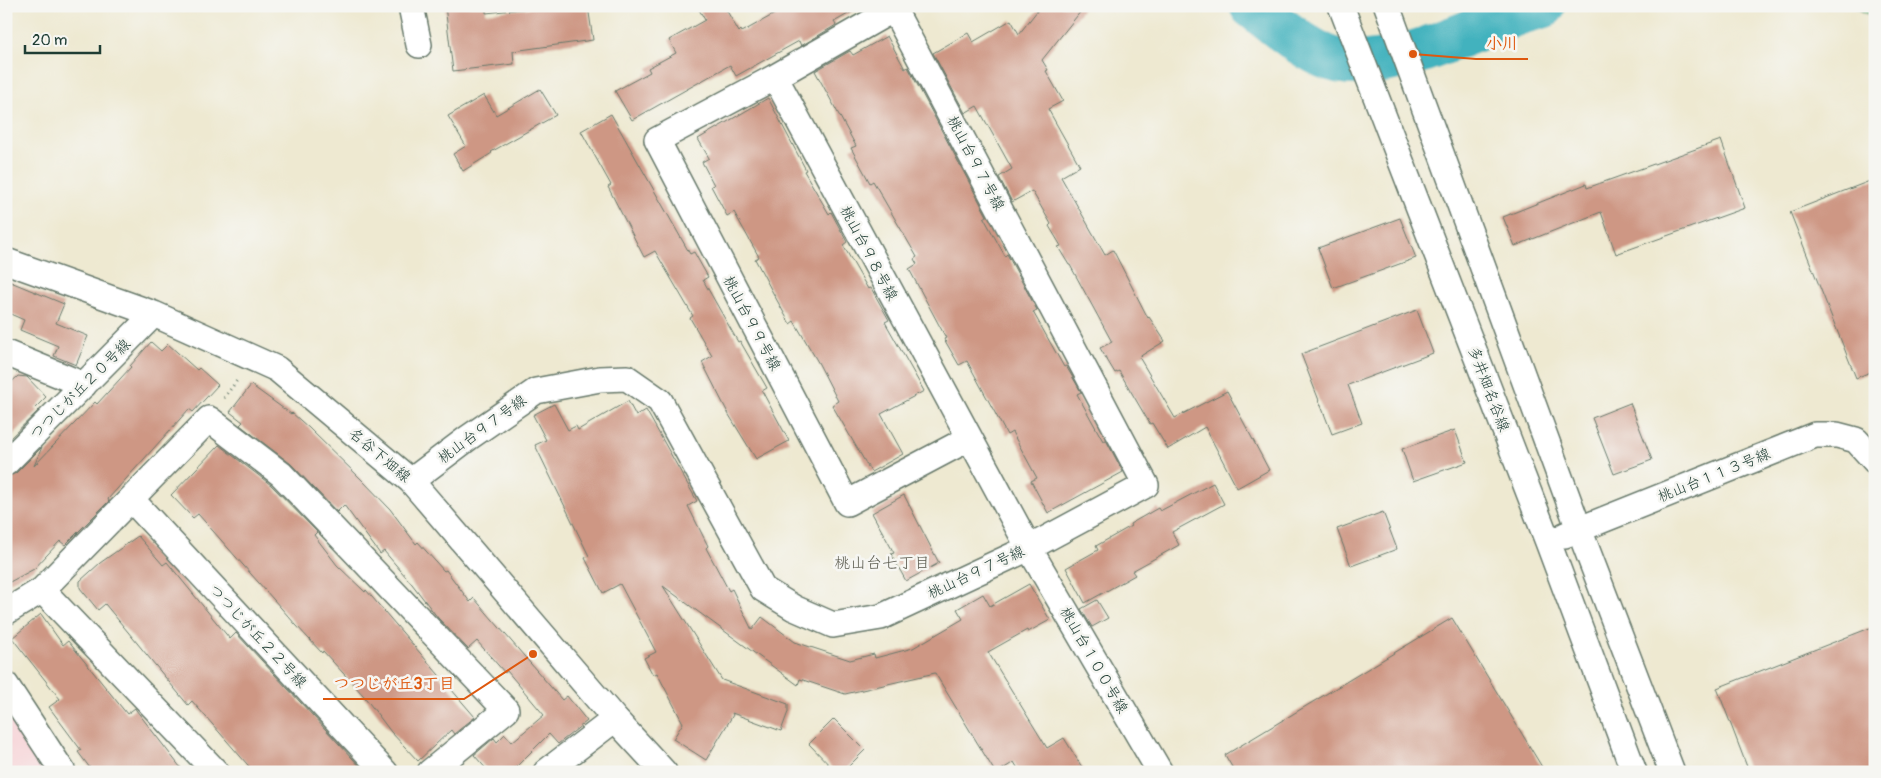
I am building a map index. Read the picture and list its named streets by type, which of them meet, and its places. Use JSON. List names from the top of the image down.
{
  "streets": {
    "street": [
      "桃山台９７号線",
      "桃山台９８号線",
      "桃山台９９号線",
      "つつじが丘２０号線",
      "多井畑名谷線",
      "名谷下畑線",
      "桃山台１１３号線",
      "つつじが丘２２号線",
      "桃山台１００号線"
    ]
  },
  "crossings": [
    ["桃山台９７号線", "桃山台９８号線"],
    ["桃山台９７号線", "名谷下畑線"],
    ["桃山台９７号線", "桃山台１００号線"],
    ["桃山台９８号線", "桃山台９９号線"],
    ["桃山台９８号線", "桃山台１００号線"],
    ["つつじが丘２０号線", "名谷下畑線"],
    ["多井畑名谷線", "桃山台１１３号線"]
  ],
  "districts": ["桃山台七丁目"],
  "places": ["小川", "つつじが丘3丁目"],
  "scale_bar": "20 m"
}
